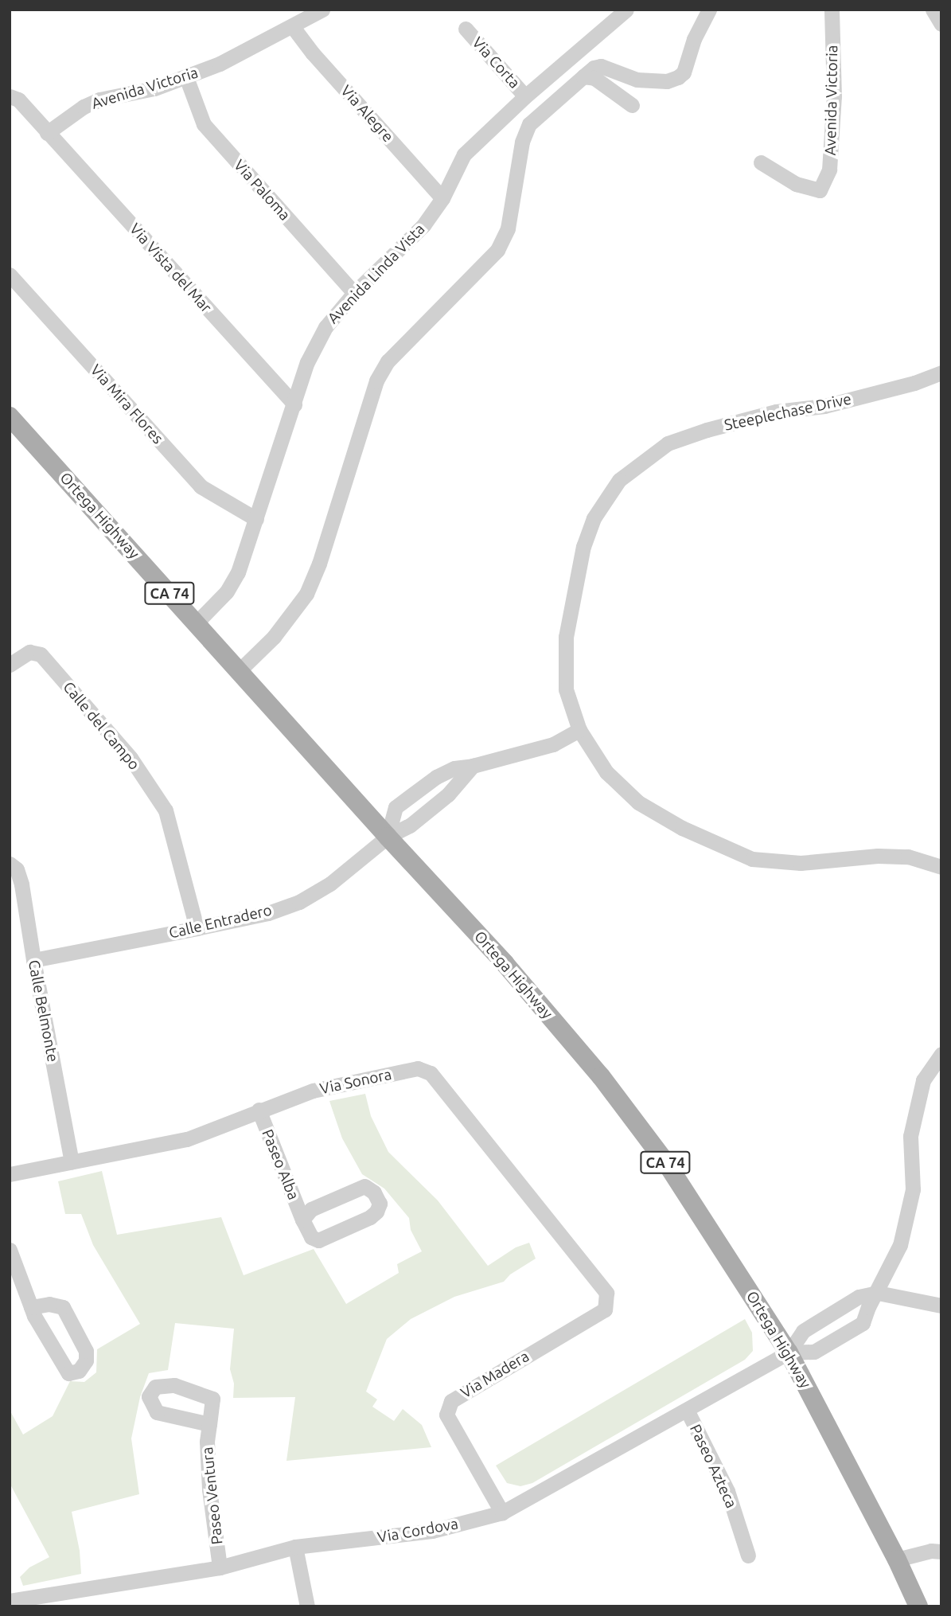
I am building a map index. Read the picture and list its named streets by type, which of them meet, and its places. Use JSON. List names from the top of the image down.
{
  "streets": {
    "main road": ["Ortega Highway", "CA 74"],
    "street": [
      "Via Corta",
      "Avenida Victoria",
      "Via Alegre",
      "Via Paloma",
      "Via Vista del Mar",
      "Avenida Linda Vista",
      "Via Mira Flores",
      "Steeplechase Drive",
      "Calle del Campo",
      "Calle Entradero",
      "Calle Belmonte",
      "Via Sonora",
      "Paseo Alba",
      "Via Madera",
      "Paseo Azteca",
      "Paseo Ventura",
      "Via Cordova"
    ]
  },
  "crossings": [
    ["Via Corta", "Avenida Linda Vista"],
    ["Avenida Victoria", "Via Alegre"],
    ["Avenida Victoria", "Via Paloma"],
    ["Avenida Victoria", "Via Vista del Mar"],
    ["Via Alegre", "Avenida Linda Vista"],
    ["Via Paloma", "Avenida Linda Vista"],
    ["Via Vista del Mar", "Avenida Linda Vista"],
    ["Avenida Linda Vista", "Via Mira Flores"],
    ["Avenida Linda Vista", "Ortega Highway"],
    ["Ortega Highway", "Calle Entradero"],
    ["Ortega Highway", "Via Cordova"],
    ["Calle del Campo", "Calle Entradero"],
    ["Calle Entradero", "Calle Belmonte"],
    ["Calle Belmonte", "Via Sonora"],
    ["Via Sonora", "Paseo Alba"],
    ["Via Sonora", "Via Madera"],
    ["Via Madera", "Via Cordova"],
    ["Paseo Azteca", "Via Cordova"],
    ["Paseo Ventura", "Via Cordova"]
  ]
}
